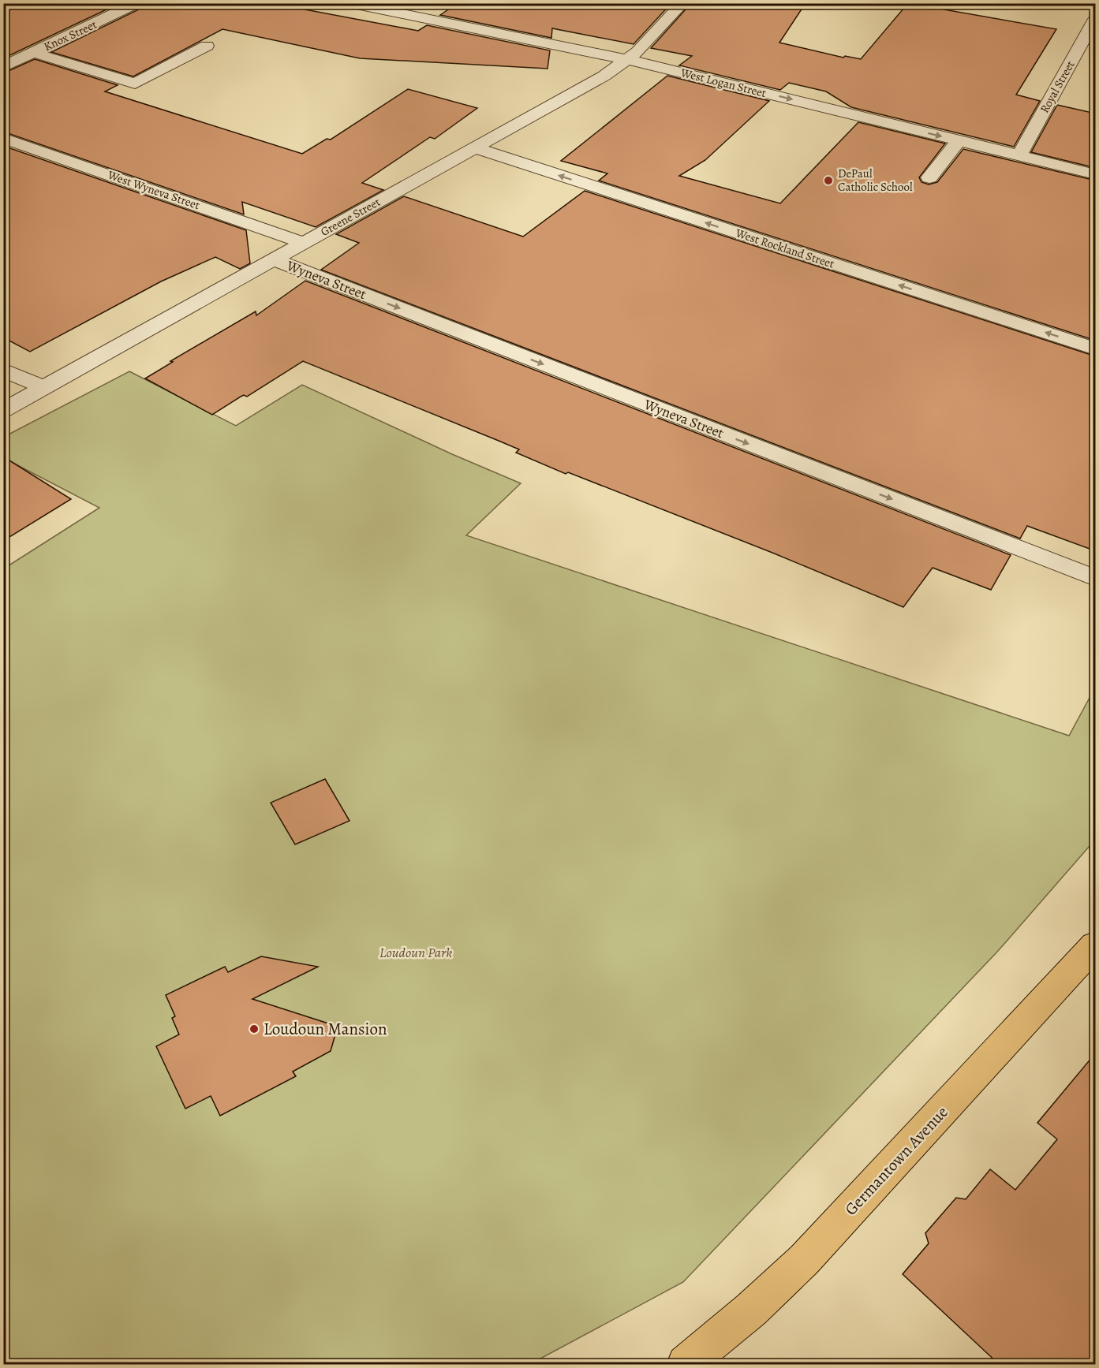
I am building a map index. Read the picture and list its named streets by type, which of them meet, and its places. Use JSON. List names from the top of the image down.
{
  "streets": {
    "main road": ["Germantown Avenue"],
    "street": [
      "Knox Street",
      "West Logan Street",
      "Royal Street",
      "West Wyneva Street",
      "Greene Street",
      "West Rockland Street",
      "Wyneva Street"
    ]
  },
  "crossings": [
    ["West Logan Street", "Royal Street"],
    ["West Logan Street", "Greene Street"],
    ["West Wyneva Street", "Greene Street"],
    ["Greene Street", "West Rockland Street"],
    ["Greene Street", "Wyneva Street"]
  ],
  "one_way": ["West Logan Street", "West Rockland Street", "Wyneva Street"],
  "parks": ["Loudoun Park"],
  "places": ["DePaul Catholic School", "Loudoun Mansion"]
}
